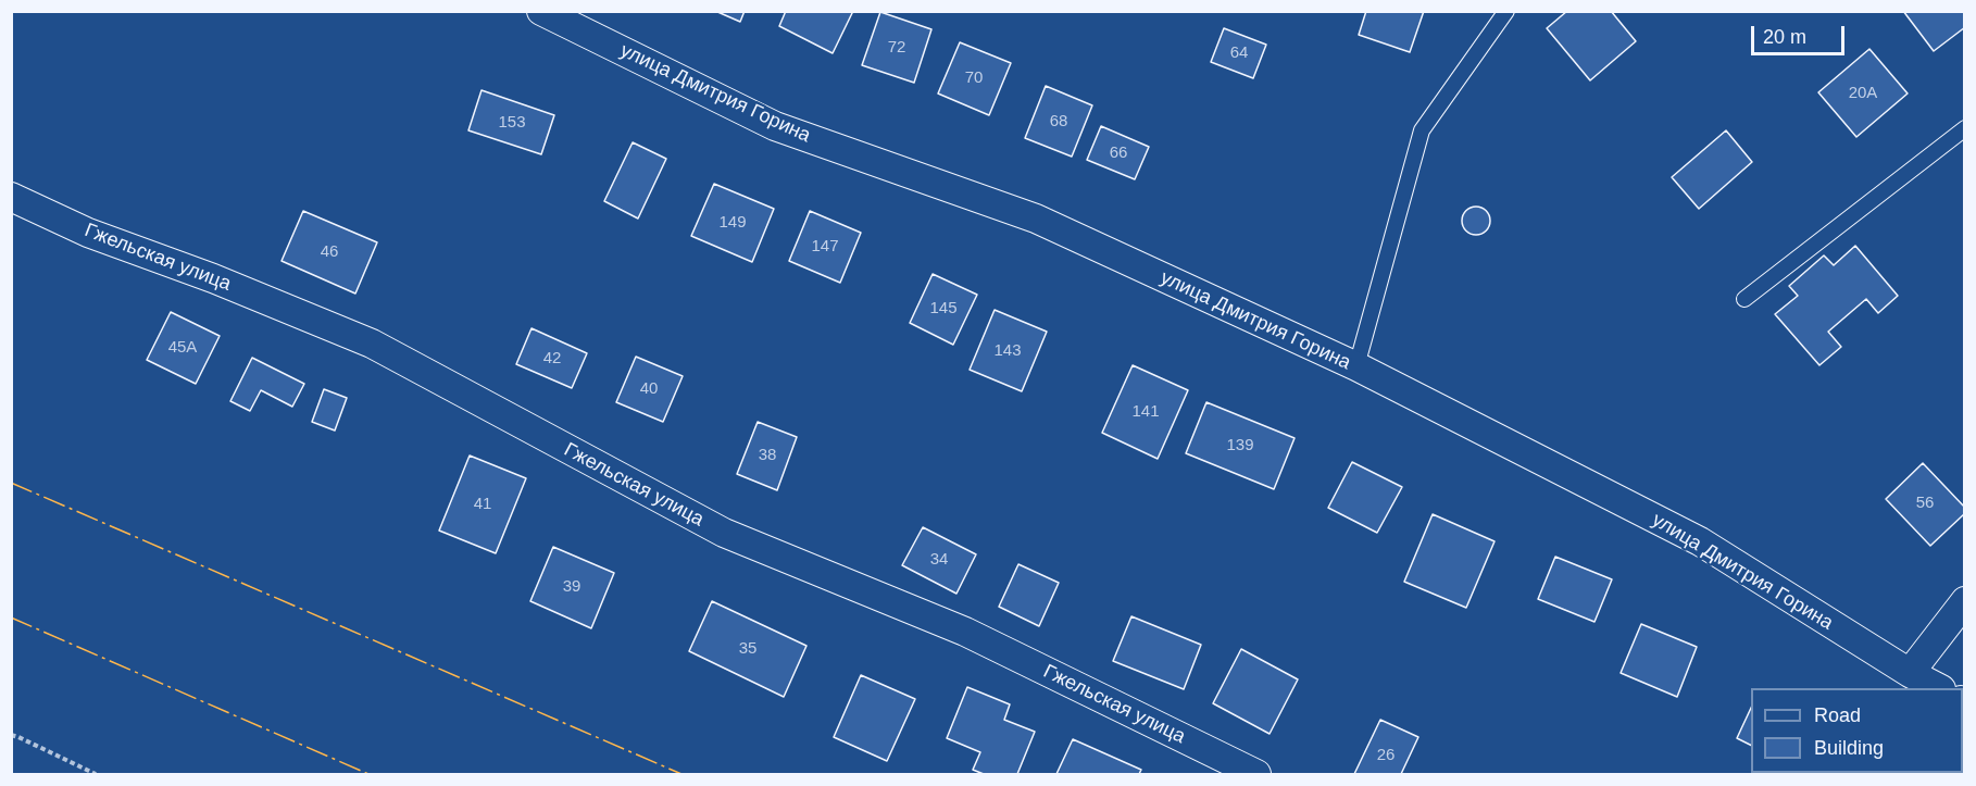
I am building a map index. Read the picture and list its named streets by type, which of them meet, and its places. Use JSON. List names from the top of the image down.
{
  "streets": {
    "street": ["улица Дмитрия Горина", "Гжельская улица"]
  },
  "house_numbers": [
    "72",
    "64",
    "70",
    "20А",
    "68",
    "153",
    "66",
    "149",
    "147",
    "46",
    "145",
    "45А",
    "143",
    "42",
    "40",
    "141",
    "139",
    "38",
    "56",
    "41",
    "34",
    "39",
    "35",
    "26"
  ],
  "legend": ["Road", "Building"],
  "scale_bar": "20 m"
}
